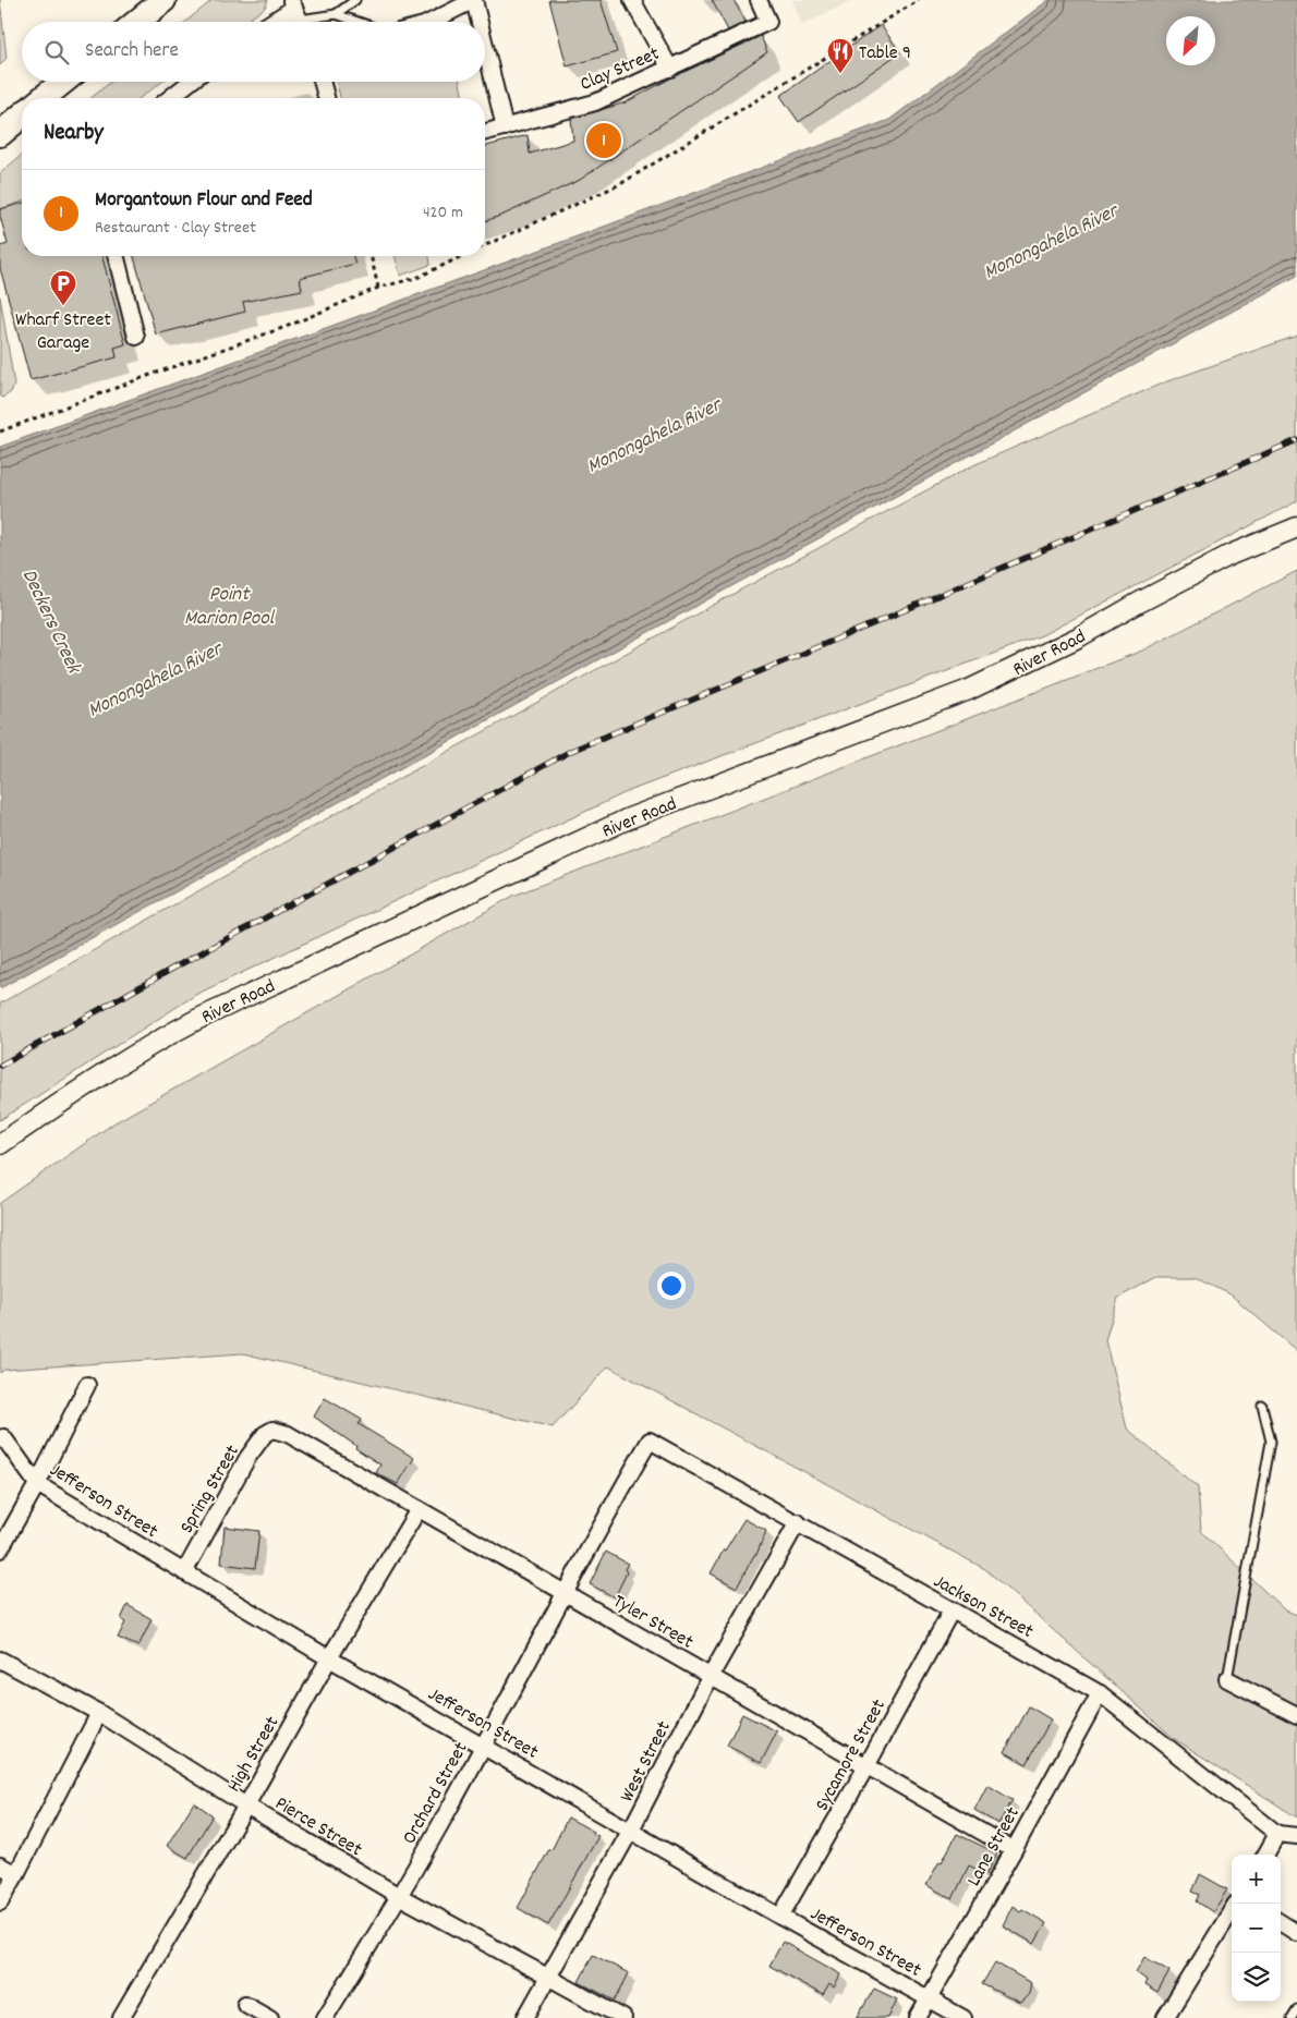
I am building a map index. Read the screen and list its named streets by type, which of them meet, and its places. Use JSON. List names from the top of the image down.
{
  "streets": {
    "street": [
      "Clay Street",
      "River Road",
      "Spring Street",
      "Jefferson Street",
      "Jackson Street",
      "Tyler Street",
      "High Street",
      "Sycamore Street",
      "West Street",
      "Orchard Street",
      "Pierce Street",
      "Lane Street"
    ]
  },
  "crossings": [
    ["Spring Street", "Jefferson Street"],
    ["Spring Street", "Tyler Street"],
    ["Jefferson Street", "High Street"],
    ["Jefferson Street", "Sycamore Street"],
    ["Jefferson Street", "West Street"],
    ["Jefferson Street", "Orchard Street"],
    ["Jefferson Street", "Lane Street"],
    ["Jackson Street", "Sycamore Street"],
    ["Jackson Street", "West Street"],
    ["Jackson Street", "Orchard Street"],
    ["Jackson Street", "Lane Street"],
    ["Tyler Street", "High Street"],
    ["Tyler Street", "Sycamore Street"],
    ["Tyler Street", "West Street"],
    ["Tyler Street", "Orchard Street"],
    ["Tyler Street", "Lane Street"],
    ["High Street", "Pierce Street"],
    ["West Street", "Pierce Street"],
    ["Orchard Street", "Pierce Street"]
  ],
  "water": ["Monongahela River", "Point Marion Pool", "Deckers Creek"],
  "places": {
    "restaurant": ["Table 9"],
    "parking": ["Wharf Street Garage"]
  },
  "north": "bottom left",
  "page": {
    "search": "Search here",
    "heading": "Nearby",
    "pins": "1",
    "list": [
      {
        "mark": "1",
        "name": "Morgantown Flour and Feed",
        "note": "Restaurant · Clay Street",
        "value": "420 m"
      }
    ],
    "map_buttons": ["+", "−"]
  }
}
